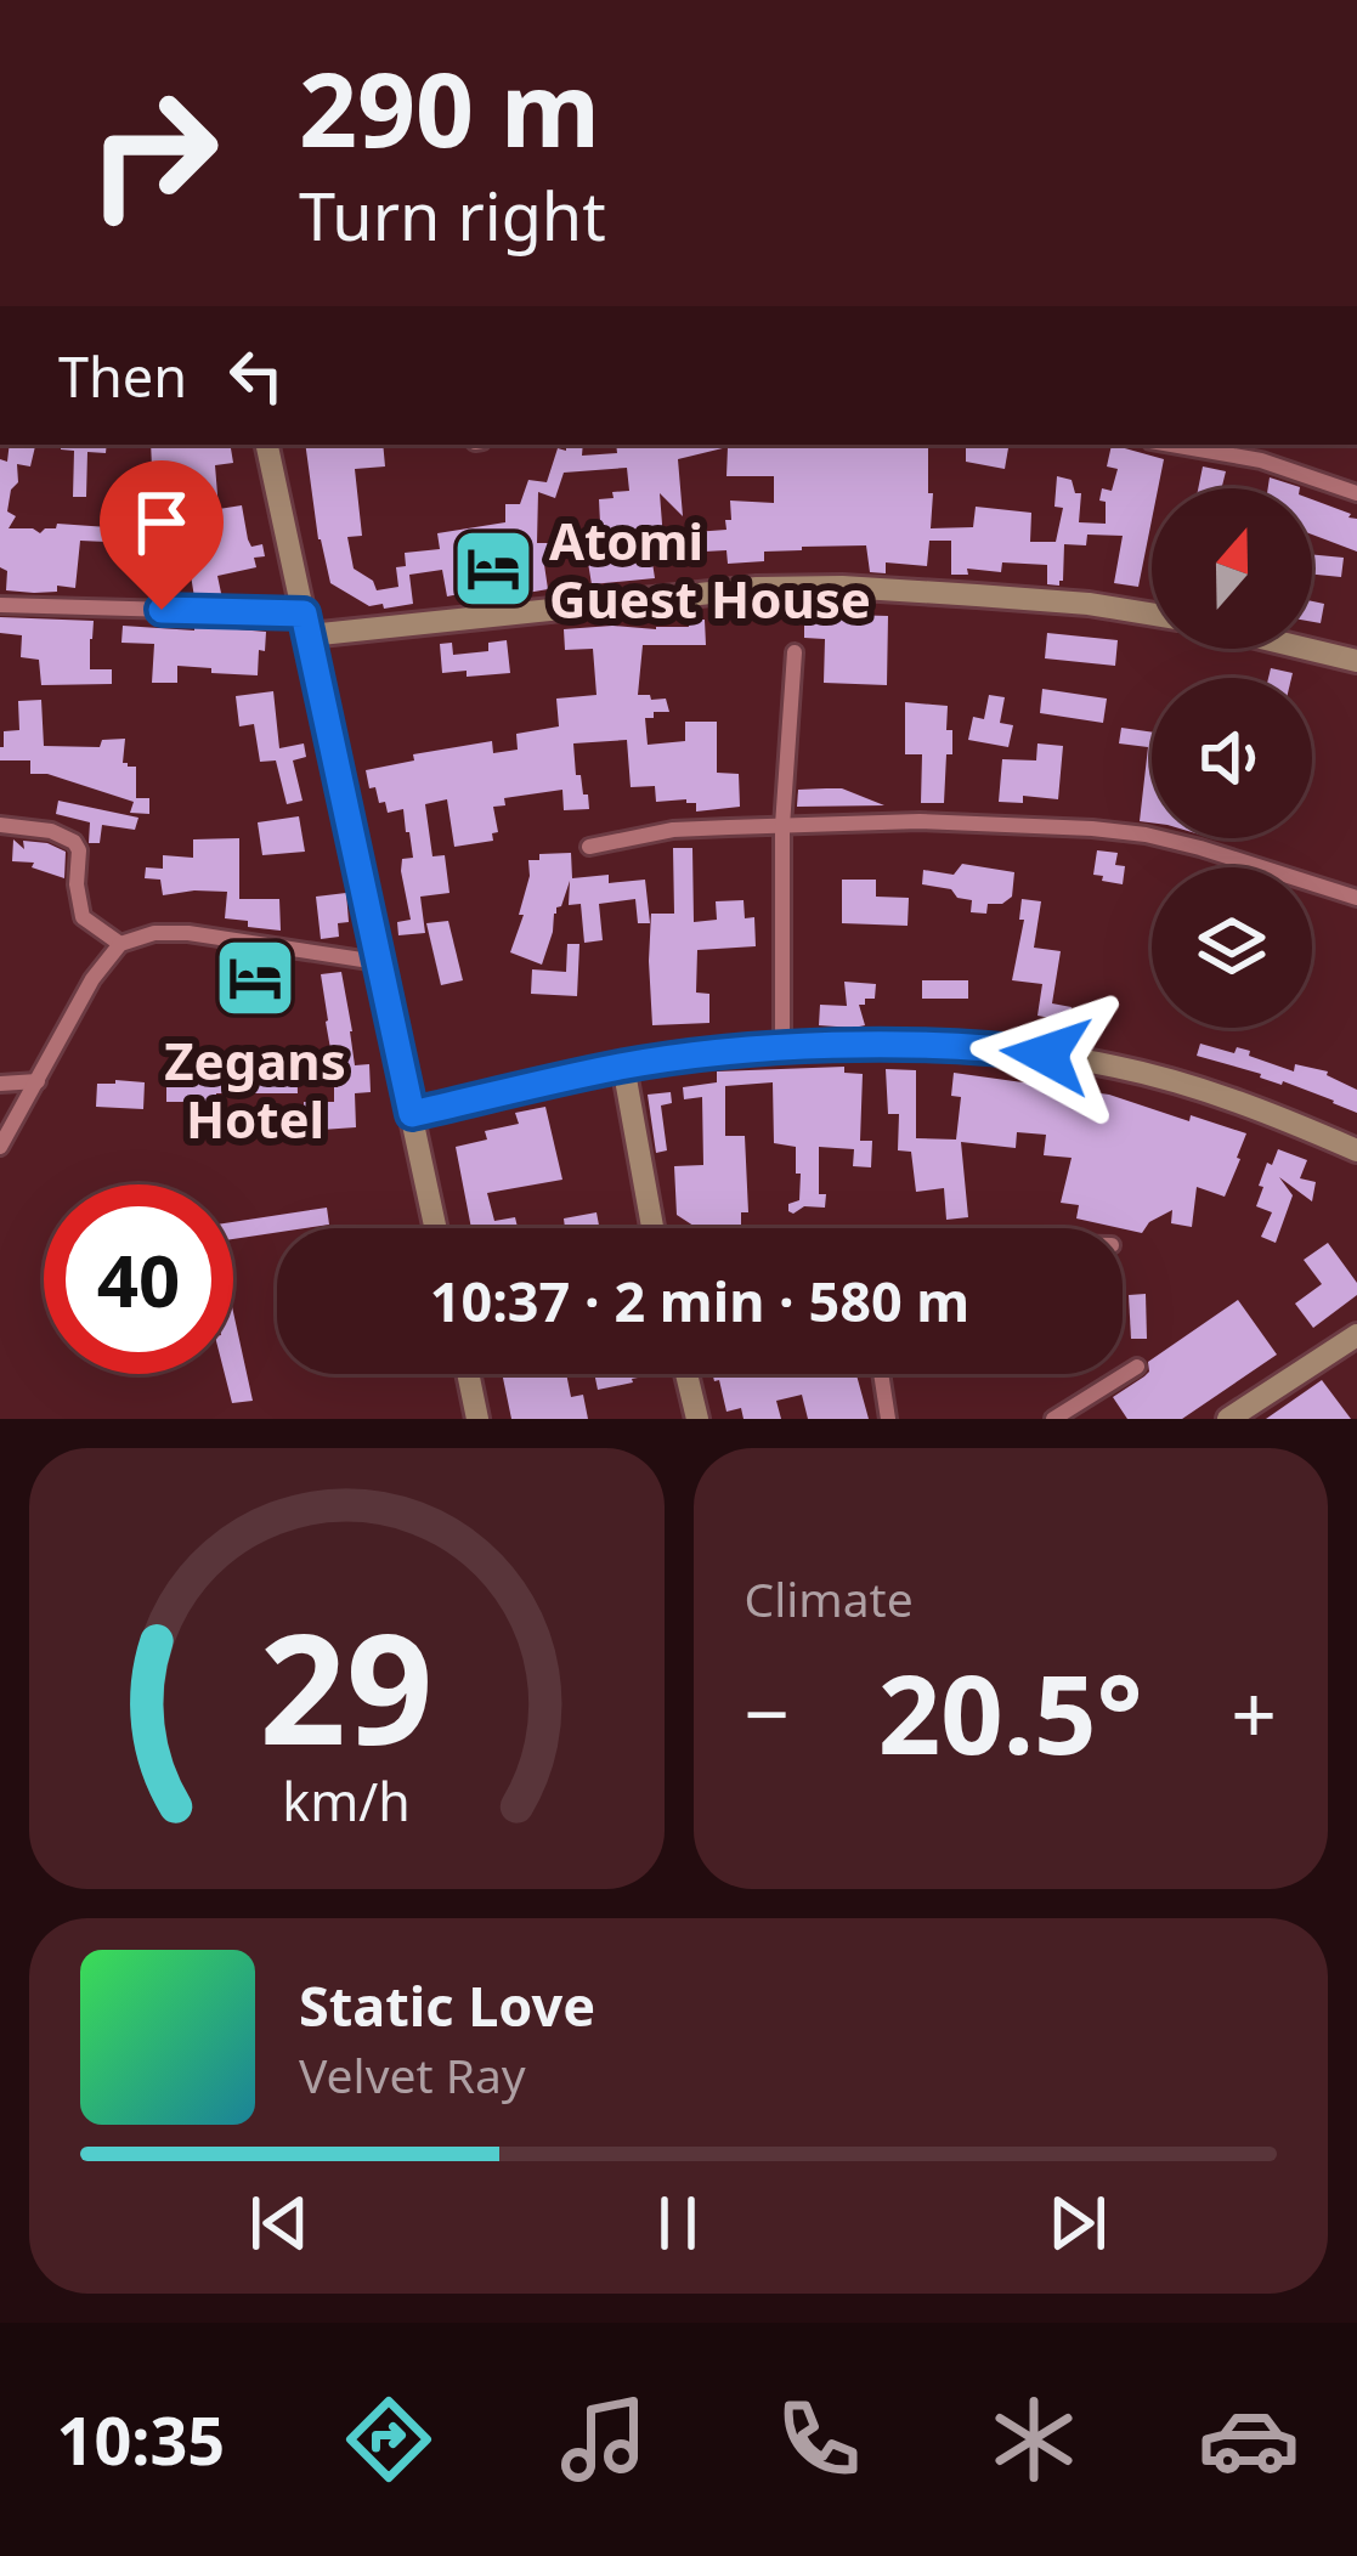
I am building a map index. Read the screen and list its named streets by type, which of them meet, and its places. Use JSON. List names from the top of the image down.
{
  "places": {
    "hotel": ["Atomi Guest House", "Zegans Hotel"]
  },
  "north": "top",
  "page": {
    "turn": ["290 m", "Turn right"],
    "then": "Then",
    "limit": "40",
    "trip": "10:37 · 2 min · 580 m",
    "tile": "Climate",
    "heat": ["−", "20.5°", "+"],
    "song": ["Static Love", "Velvet Ray"],
    "tabs": "10:35",
    "gauge": ["29", "km/h"]
  }
}
